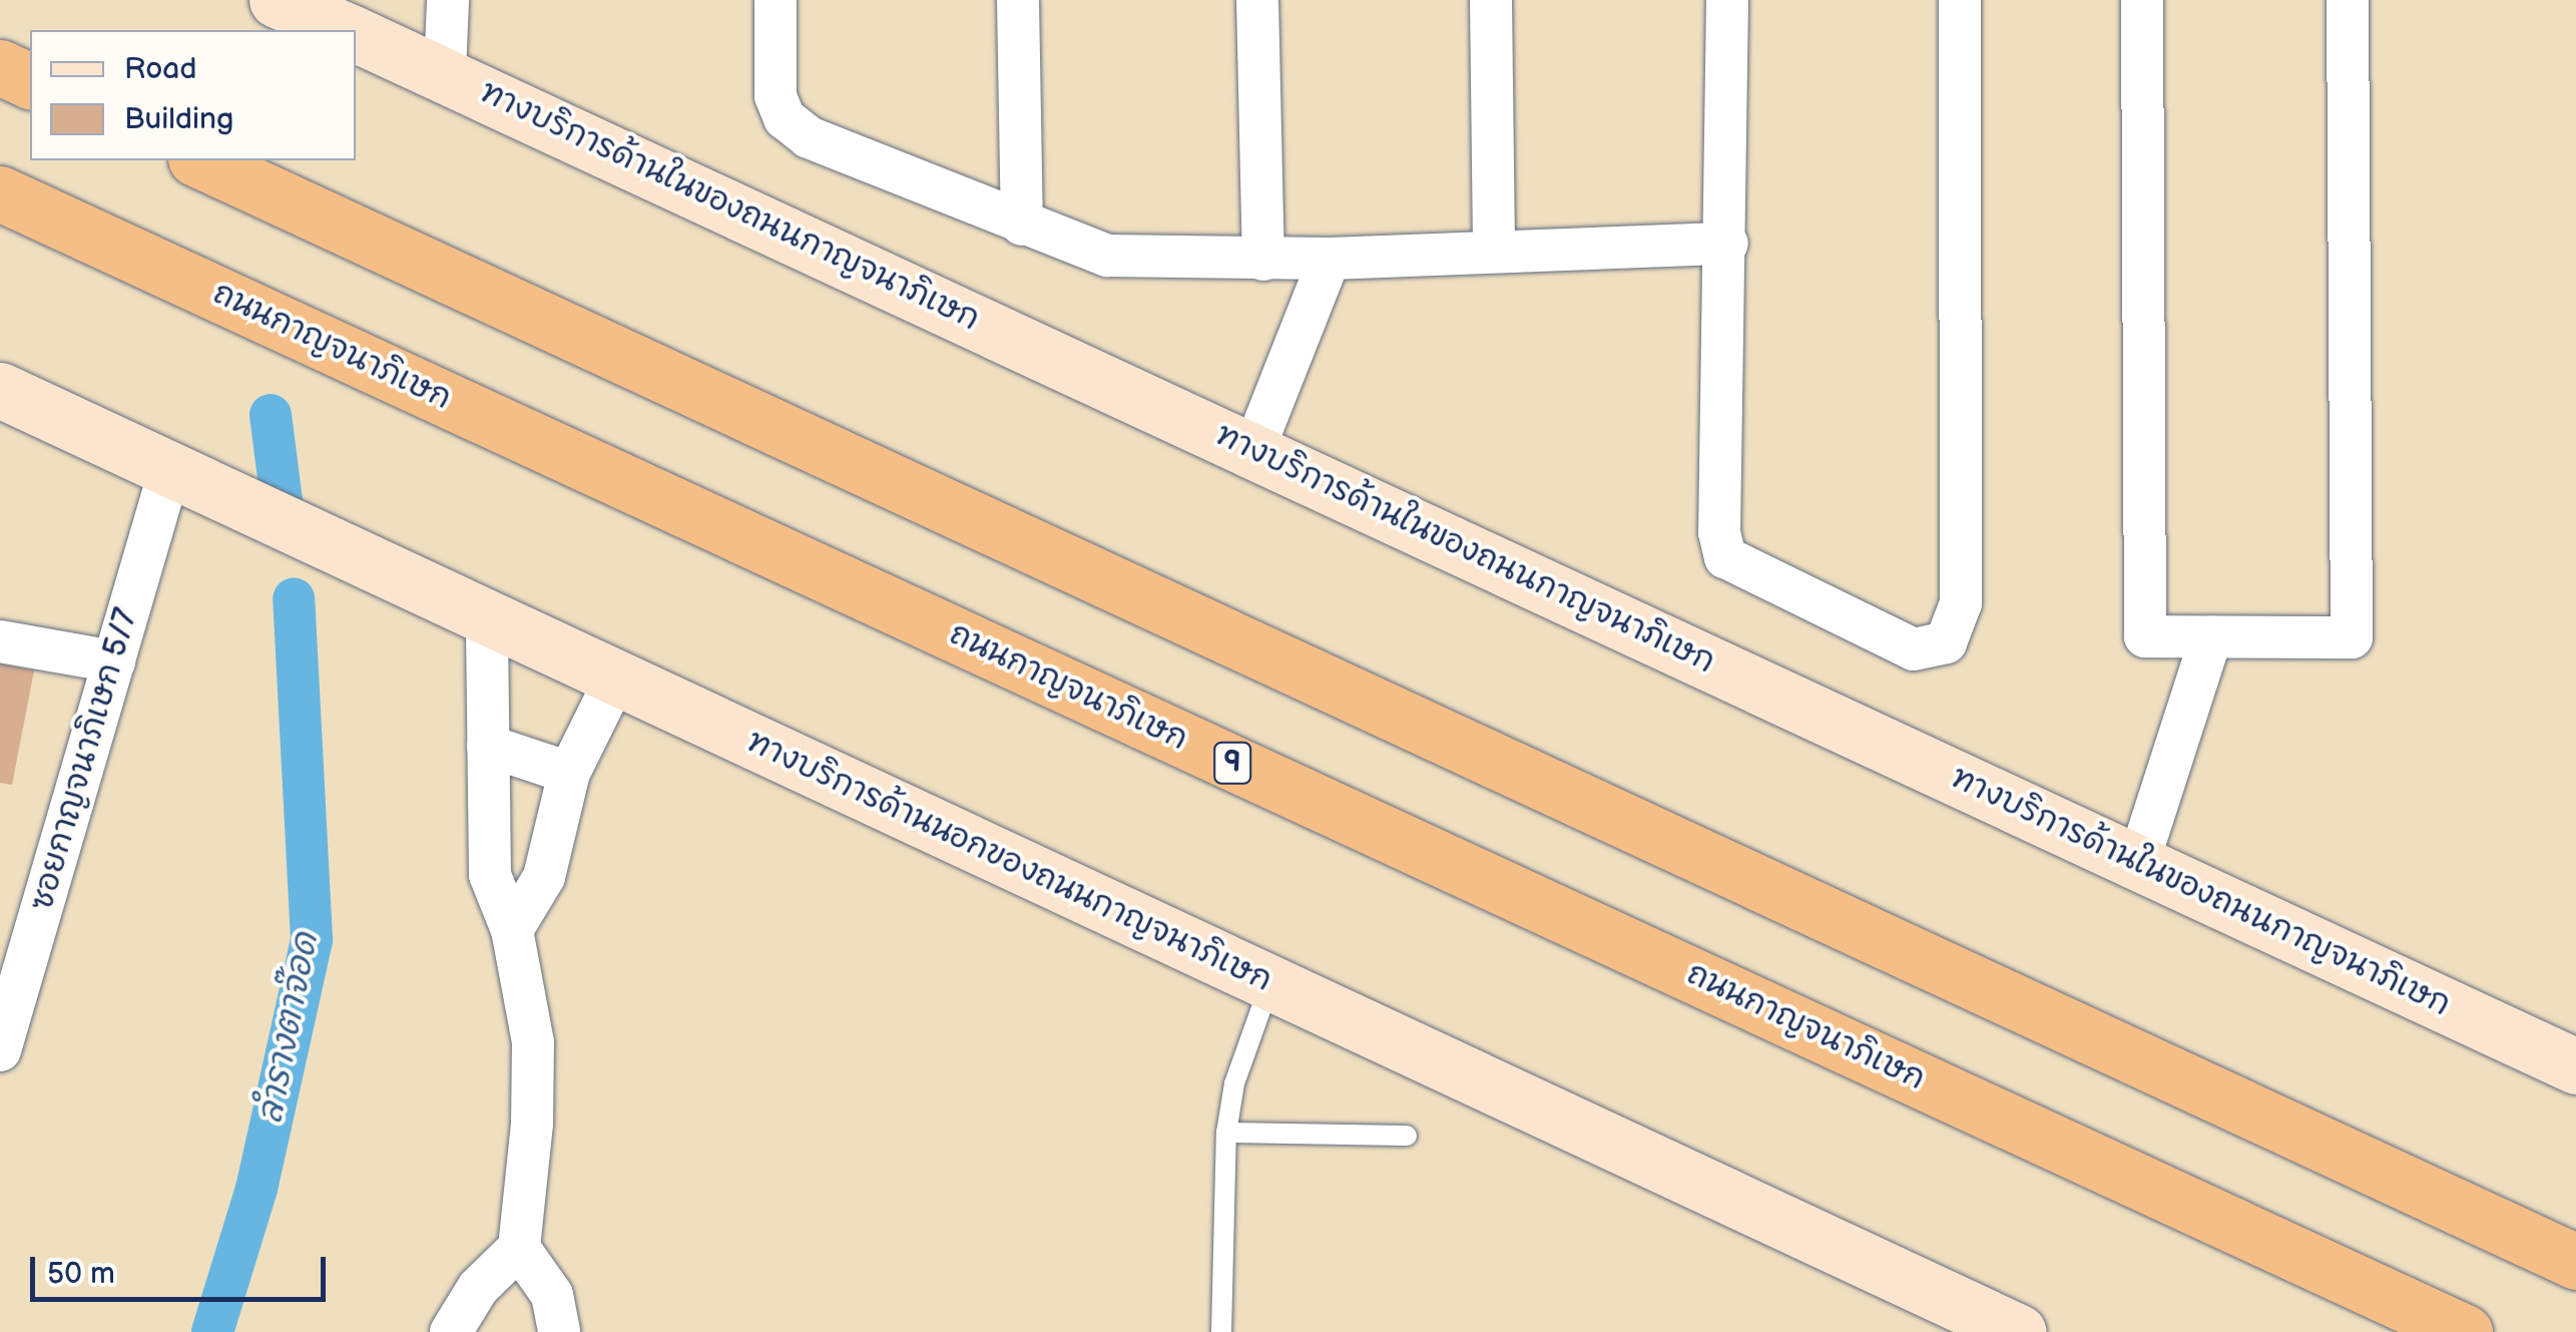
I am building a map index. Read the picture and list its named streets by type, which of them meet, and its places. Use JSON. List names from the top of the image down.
{
  "streets": {
    "highway": ["ถนนกาญจนาภิเษก", "9"],
    "main road": ["ทางบริการด้านในของถนนกาญจนาภิเษก", "ทางบริการด้านนอกของถนนกาญจนาภิเษก"],
    "street": ["ซอยกาญจนาภิเษก 5/7"]
  },
  "crossings": [
    ["ซอยกาญจนาภิเษก 5/7", "ทางบริการด้านนอกของถนนกาญจนาภิเษก"]
  ],
  "water": ["ลำรางตาจ๊อด"],
  "legend": ["Road", "Building"],
  "scale_bar": "50 m"
}
